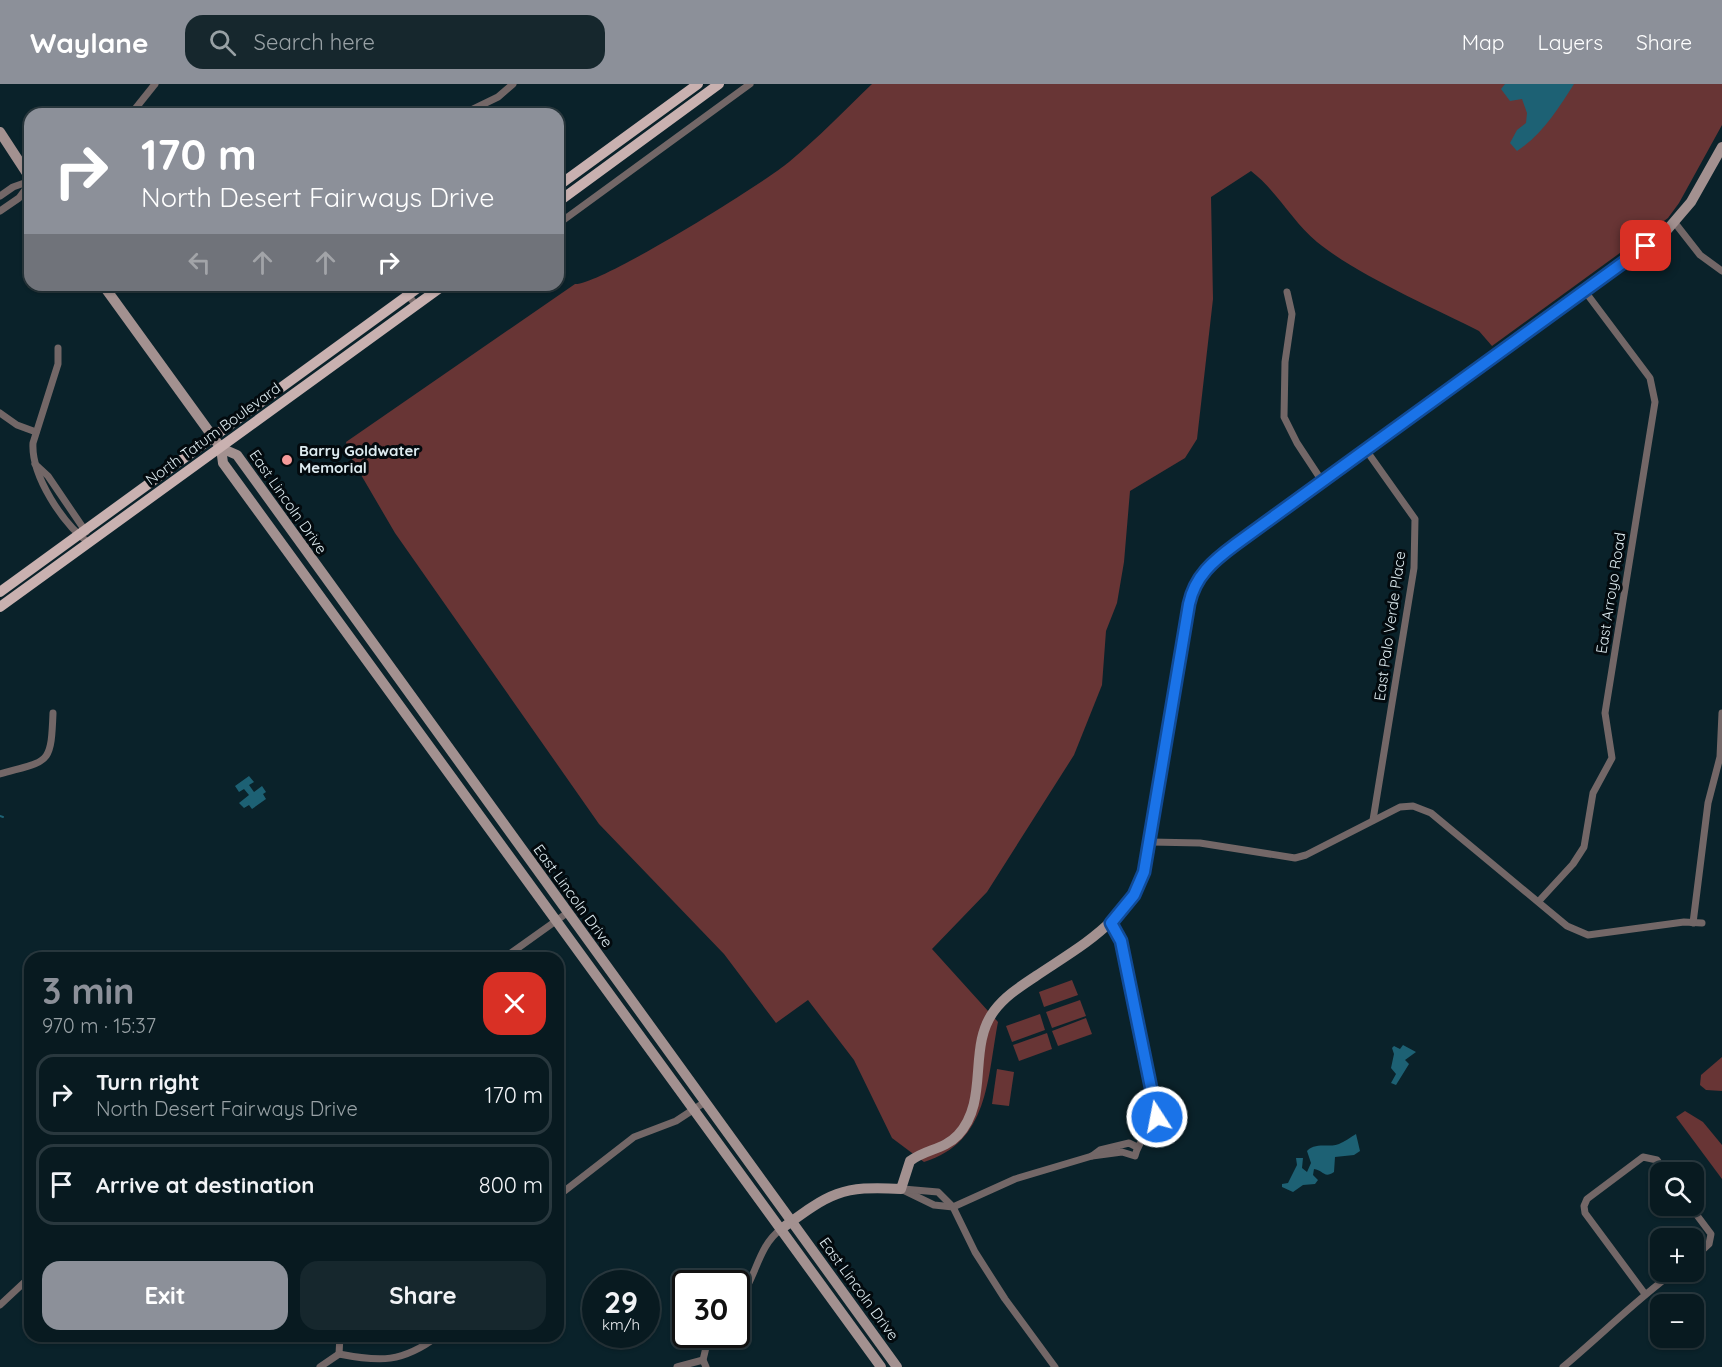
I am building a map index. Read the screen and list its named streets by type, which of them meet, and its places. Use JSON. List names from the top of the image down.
{
  "streets": {
    "main road": ["North Tatum Boulevard", "East Lincoln Drive"],
    "street": ["East Arroyo Road", "East Palo Verde Place"]
  },
  "crossings": [
    ["North Tatum Boulevard", "East Lincoln Drive"]
  ],
  "places": ["Barry Goldwater Memorial"],
  "page": {
    "header": "Waylane",
    "search": "Search here",
    "nav": ["Map", "Layers", "Share"],
    "turn": ["170 m", "North Desert Fairways Drive"],
    "heading": ["3 min", "970 m · 15:37"],
    "list": [
      {
        "name": "Turn right",
        "note": "North Desert Fairways Drive",
        "value": "170 m"
      },
      {
        "name": "Arrive at destination",
        "value": "800 m"
      }
    ],
    "map_buttons": ["+", "−"],
    "buttons": ["Exit", "Share"],
    "speed": "29 km/h",
    "limit": "30"
  }
}
